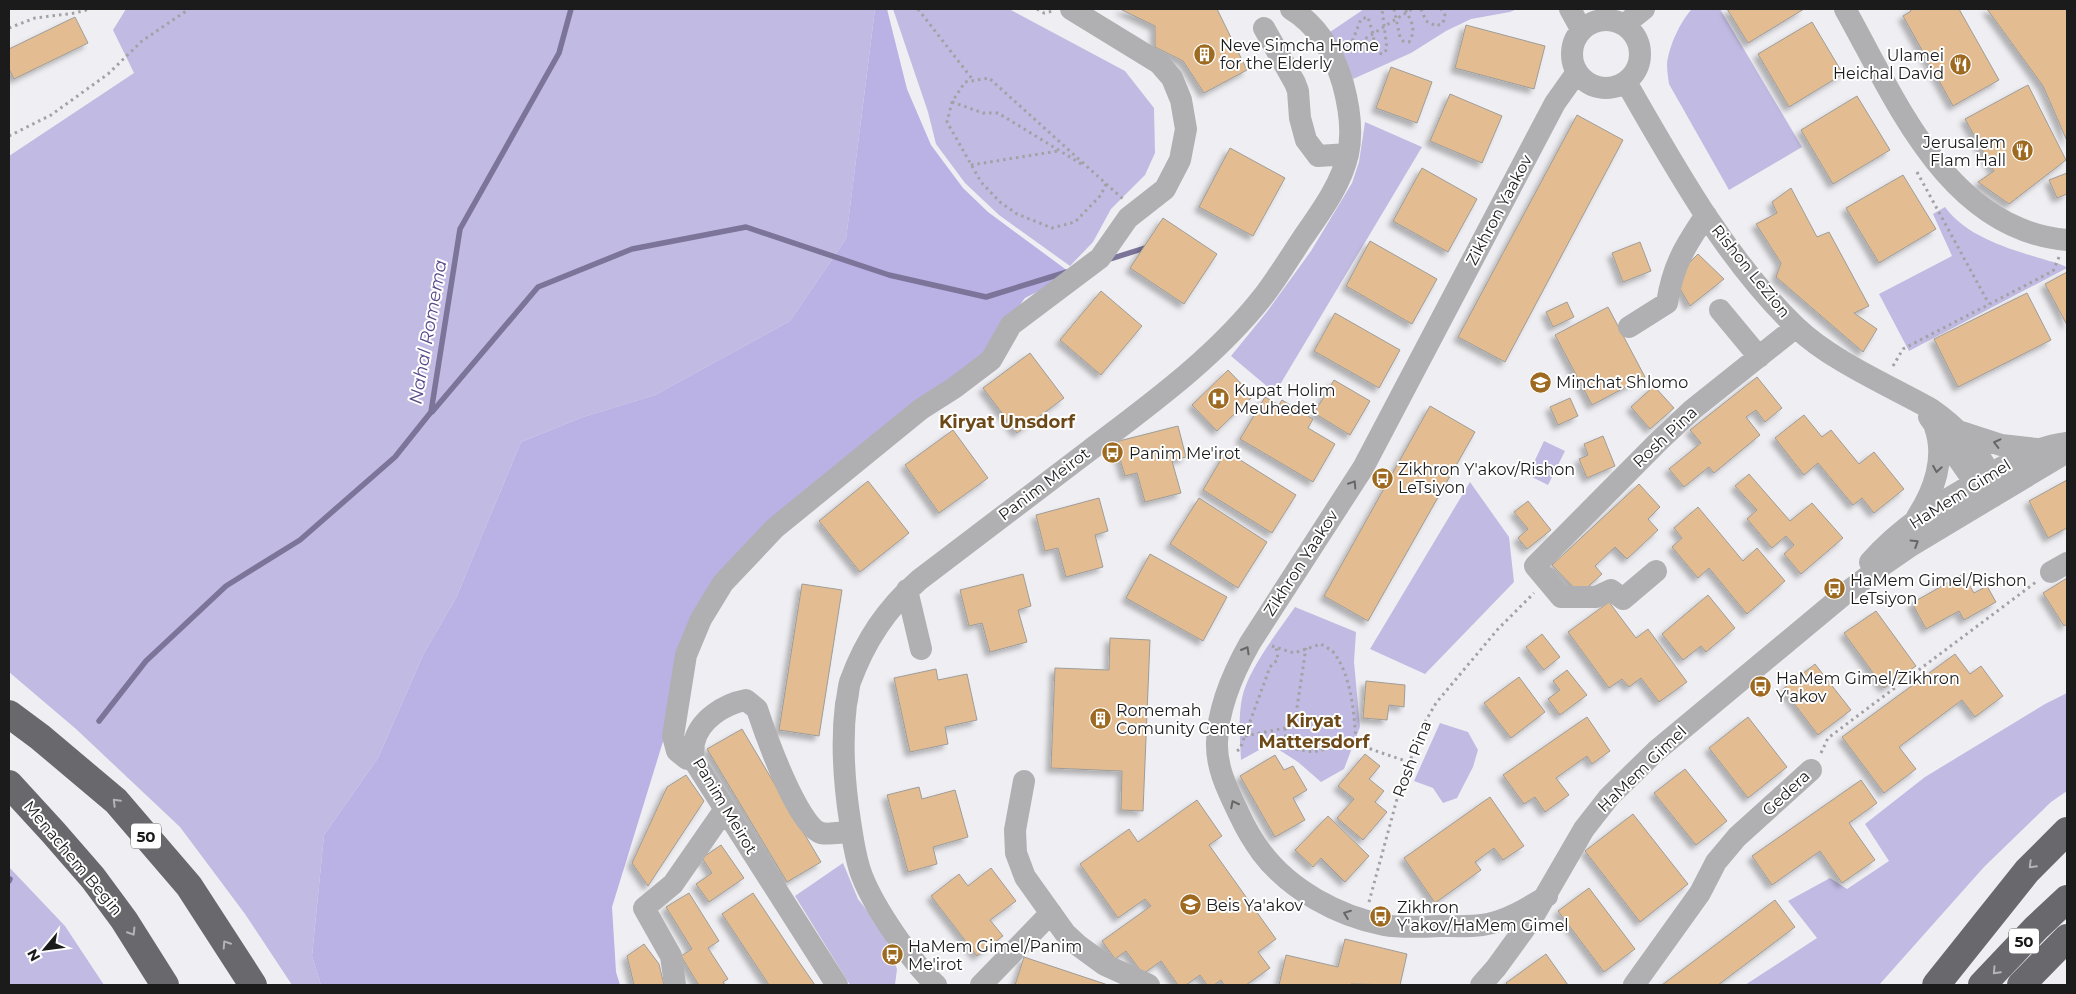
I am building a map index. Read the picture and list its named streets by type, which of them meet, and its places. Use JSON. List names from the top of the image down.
{
  "streets": {
    "highway": ["50", "Menachem Begin"],
    "street": [
      "Zikhron Yaakov",
      "Rishon LeZion",
      "Rosh Pina",
      "Panim Meirot",
      "HaMem Gimel",
      "Gedera"
    ]
  },
  "crossings": [
    ["Zikhron Yaakov", "Rishon LeZion"],
    ["Zikhron Yaakov", "Rosh Pina"],
    ["Zikhron Yaakov", "HaMem Gimel"],
    ["Rishon LeZion", "Rosh Pina"],
    ["Rishon LeZion", "HaMem Gimel"]
  ],
  "one_way": ["Zikhron Yaakov"],
  "districts": ["Kiryat Unsdorf", "Kiryat Mattersdorf"],
  "water": ["Nahal Romema"],
  "places": {
    "building": ["Neve Simcha Home for the Elderly", "Romemah Comunity Center"],
    "restaurant": ["Ulamei Heichal David", "Jerusalem Flam Hall"],
    "school or university": ["Minchat Shlomo", "Beis Ya'akov"],
    "hospital": ["Kupat Holim Meuhedet"],
    "bus stop": [
      "Panim Me'irot",
      "Zikhron Y'akov/Rishon LeTsiyon",
      "HaMem Gimel/Rishon LeTsiyon",
      "HaMem Gimel/Zikhron Y'akov",
      "Zikhron Y'akov/HaMem Gimel",
      "HaMem Gimel/Panim Me'irot"
    ]
  },
  "north": "bottom left"
}
